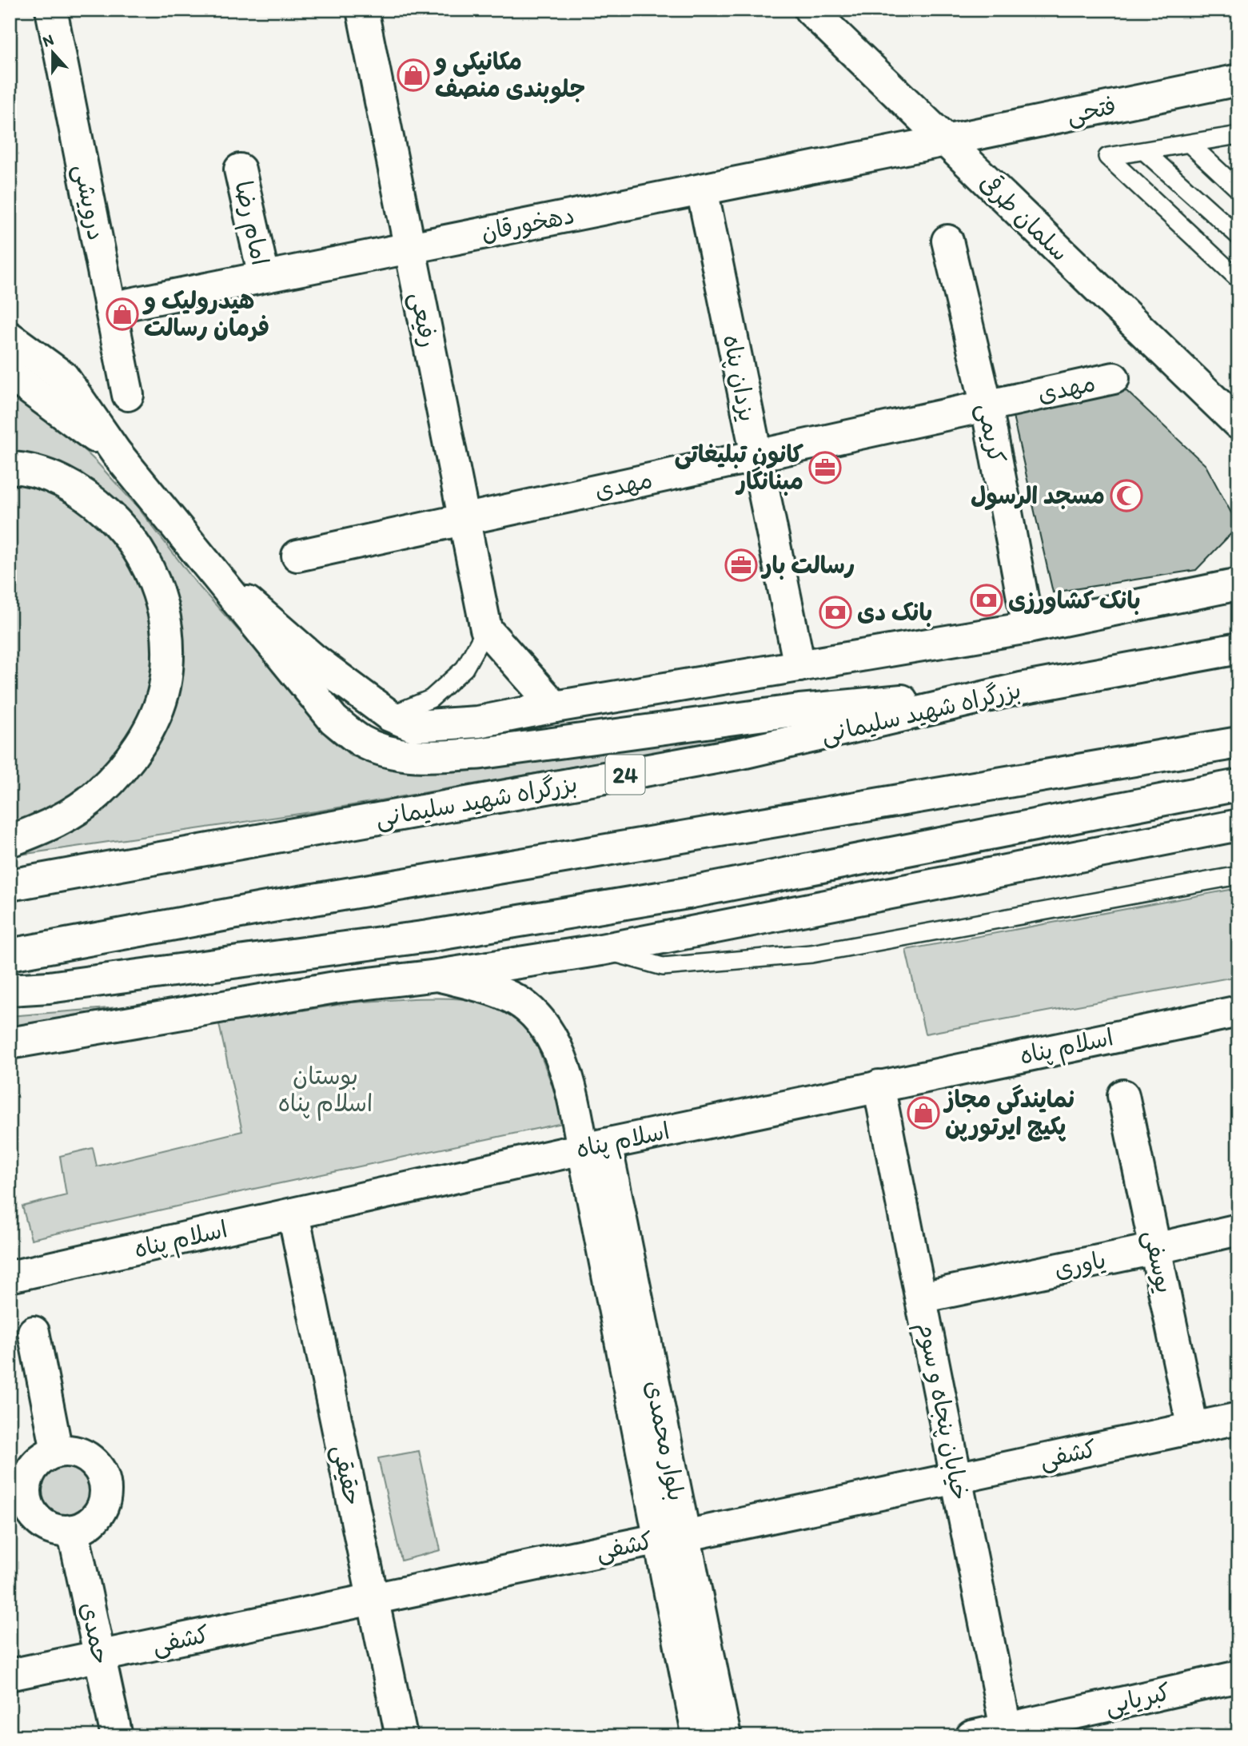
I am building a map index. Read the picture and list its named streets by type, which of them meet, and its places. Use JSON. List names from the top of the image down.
{
  "streets": {
    "main road": [
      "فتحی",
      "درویشی",
      "سلمان طرقی",
      "امام رضا",
      "دهخورقان",
      "رفیعی",
      "یزدان پناه",
      "مهدی",
      "کریمی",
      "بزرگراه شهید سلیمانی",
      "24",
      "اسلام پناه",
      "یوسفی",
      "یاوری",
      "خیابان پنجاه و سوم",
      "بلوار محمدی",
      "کشفی",
      "حقیقی",
      "حمدی",
      "کبریایی"
    ]
  },
  "crossings": [
    ["فتحی", "سلمان طرقی"],
    ["فتحی", "دهخورقان"],
    ["درویشی", "دهخورقان"],
    ["سلمان طرقی", "دهخورقان"],
    ["امام رضا", "دهخورقان"],
    ["دهخورقان", "رفیعی"],
    ["دهخورقان", "یزدان پناه"],
    ["رفیعی", "مهدی"],
    ["یزدان پناه", "مهدی"],
    ["مهدی", "کریمی"],
    ["اسلام پناه", "خیابان پنجاه و سوم"],
    ["اسلام پناه", "بلوار محمدی"],
    ["اسلام پناه", "حقیقی"],
    ["یوسفی", "یاوری"],
    ["یوسفی", "کشفی"],
    ["یاوری", "خیابان پنجاه و سوم"],
    ["خیابان پنجاه و سوم", "کشفی"],
    ["خیابان پنجاه و سوم", "کبریایی"],
    ["بلوار محمدی", "کشفی"],
    ["کشفی", "حقیقی"],
    ["کشفی", "حمدی"]
  ],
  "parks": ["بوستان اسلام پناه"],
  "places": {
    "shop": ["مکانیکی و جلوبندی منصف", "هیدرولیک و فرمان رسالت", "نمایندگی مجاز پکیج ایرتورپن"],
    "office": ["کانون تبلیغاتی مبنانگار", "رسالت بار"],
    "mosque": ["مسجد الرسول"],
    "bank": ["بانک کشاورزی", "بانک دی"]
  },
  "north": "top"
}
